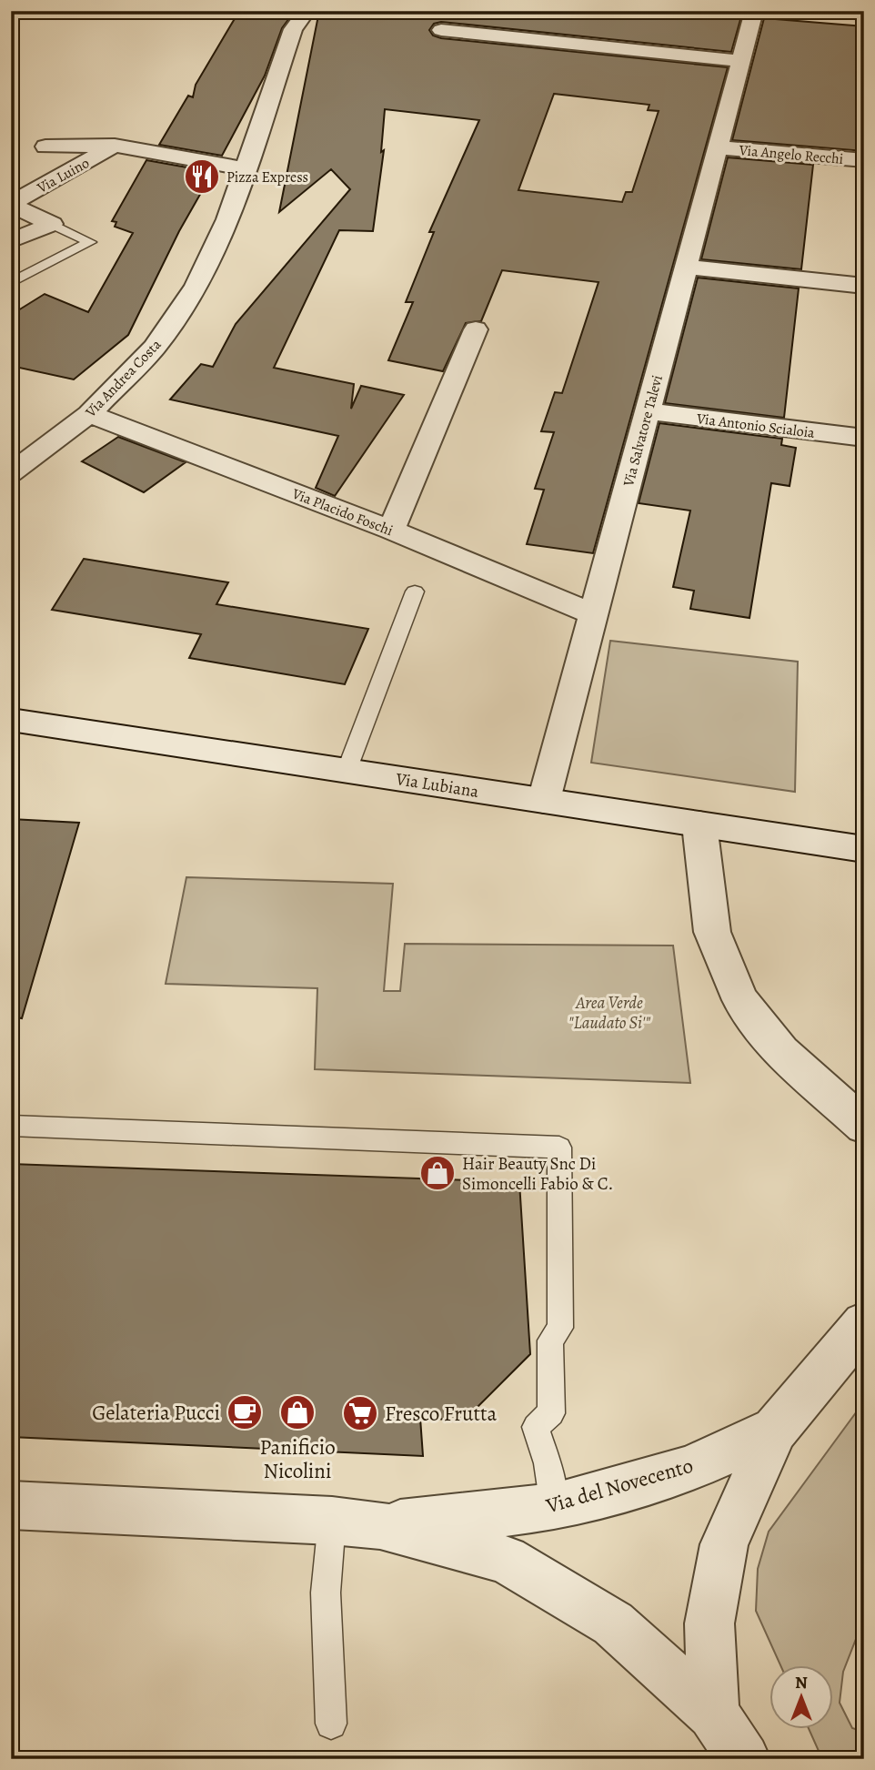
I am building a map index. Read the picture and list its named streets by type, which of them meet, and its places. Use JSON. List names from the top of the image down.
{
  "streets": {
    "street": [
      "Via Angelo Recchi",
      "Via Luino",
      "Via Andrea Costa",
      "Via Antonio Scialoia",
      "Via Salvatore Talevi",
      "Via Placido Foschi",
      "Via Lubiana",
      "Via del Novecento"
    ]
  },
  "crossings": [
    ["Via Angelo Recchi", "Via Salvatore Talevi"],
    ["Via Luino", "Via Andrea Costa"],
    ["Via Andrea Costa", "Via Placido Foschi"],
    ["Via Antonio Scialoia", "Via Salvatore Talevi"],
    ["Via Salvatore Talevi", "Via Placido Foschi"],
    ["Via Salvatore Talevi", "Via Lubiana"]
  ],
  "parks": ["Area Verde \"Laudato Si'\""],
  "places": {
    "restaurant": ["Pizza Express"],
    "shop": ["Hair Beauty Snc Di Simoncelli Fabio & C.", "Panificio Nicolini"],
    "cafe": ["Gelateria Pucci"],
    "supermarket": ["Fresco Frutta"]
  },
  "north": "top"
}
